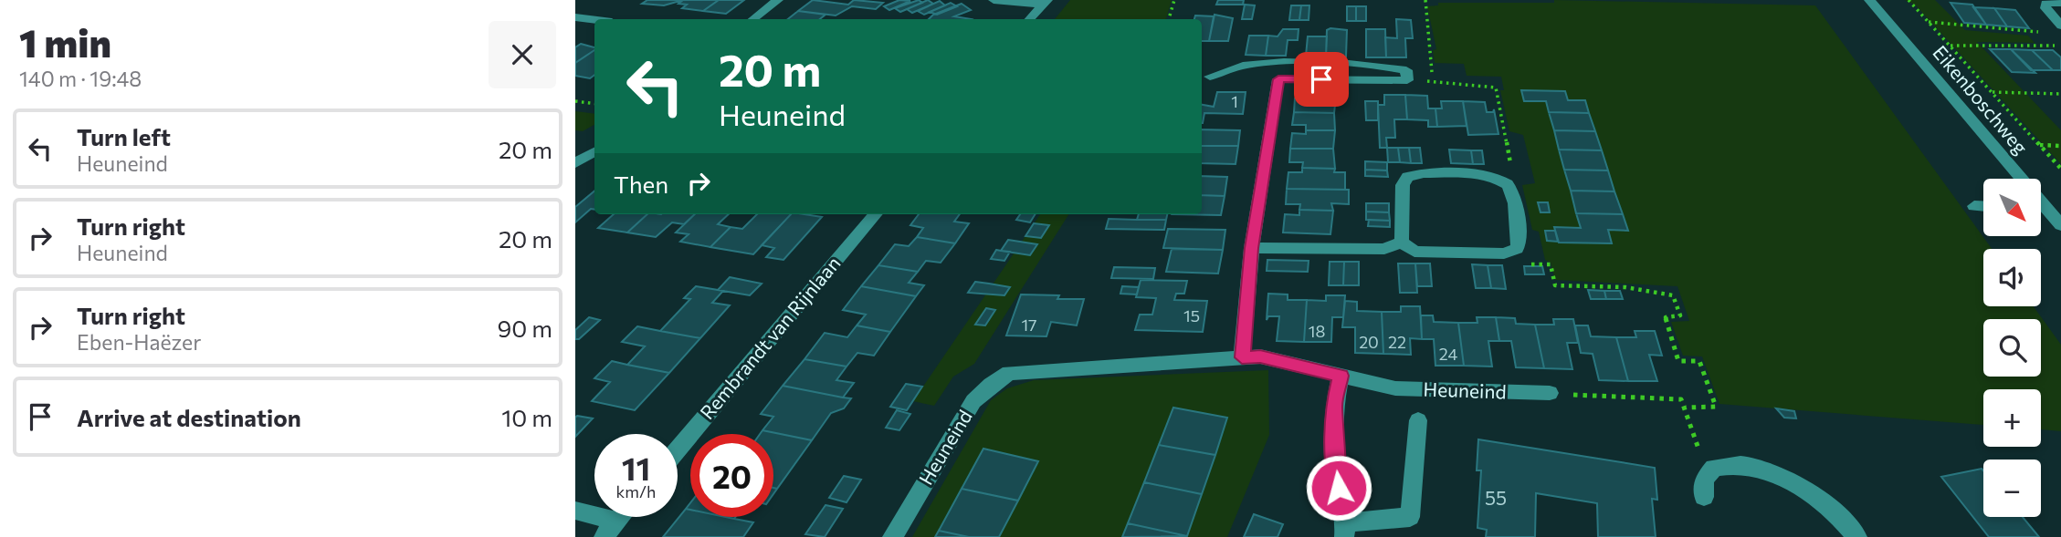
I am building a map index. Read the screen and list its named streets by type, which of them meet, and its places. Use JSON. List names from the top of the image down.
{
  "streets": {
    "street": ["Eikenboschweg", "Rembrandt van Rijnlaan", "Heuneind"]
  },
  "house_numbers": [
    "1",
    "15",
    "17",
    "18",
    "20",
    "22",
    "24",
    "55"
  ],
  "north": "bottom right",
  "page": {
    "heading": ["1 min", "140 m · 19:48"],
    "turn": ["20 m", "Heuneind"],
    "list": [
      {
        "name": "Turn left",
        "note": "Heuneind",
        "value": "20 m"
      },
      {
        "name": "Turn right",
        "note": "Heuneind",
        "value": "20 m"
      },
      {
        "name": "Turn right",
        "note": "Eben-Haëzer",
        "value": "90 m"
      },
      {
        "name": "Arrive at destination",
        "value": "10 m"
      }
    ],
    "then": "Then",
    "map_buttons": ["+", "−"],
    "speed": "11 km/h",
    "limit": "20"
  }
}
